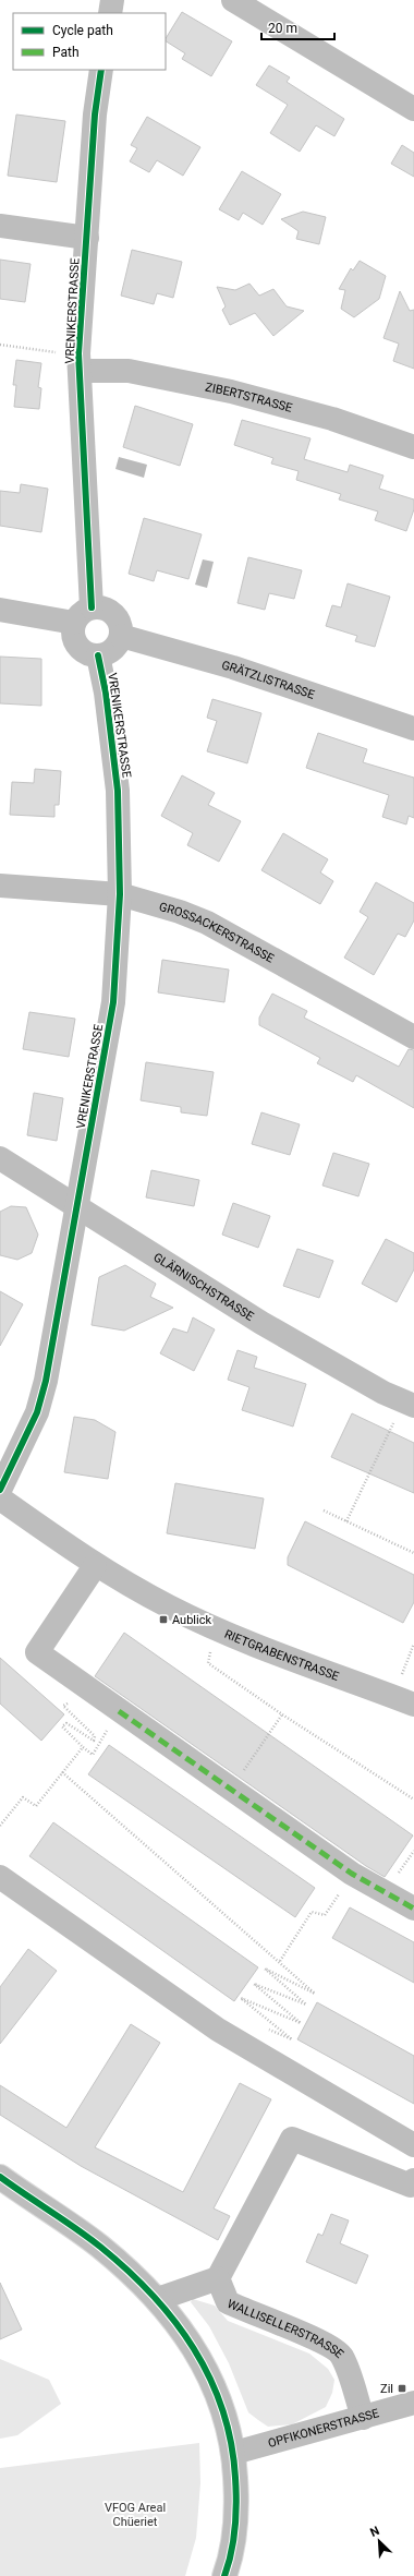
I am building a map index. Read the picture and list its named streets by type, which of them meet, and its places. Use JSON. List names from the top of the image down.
{
  "streets": {
    "street": [
      "VRENIKERSTRASSE",
      "ZIBERTSTRASSE",
      "GRÄTZLISTRASSE",
      "GROSSACKERSTRASSE",
      "GLÄRNISCHSTRASSE",
      "RIETGRABENSTRASSE",
      "WALLISELLERSTRASSE",
      "OPFIKONERSTRASSE"
    ]
  },
  "crossings": [
    ["VRENIKERSTRASSE", "ZIBERTSTRASSE"],
    ["VRENIKERSTRASSE", "GRÄTZLISTRASSE"],
    ["VRENIKERSTRASSE", "GROSSACKERSTRASSE"],
    ["VRENIKERSTRASSE", "GLÄRNISCHSTRASSE"],
    ["WALLISELLERSTRASSE", "OPFIKONERSTRASSE"]
  ],
  "parks": ["VFOG Areal Chüeriet"],
  "places": {
    "transit": ["Aublick", "Zil"]
  },
  "legend": ["Cycle path", "Path"],
  "scale_bar": "20 m",
  "north": "top left"
}
